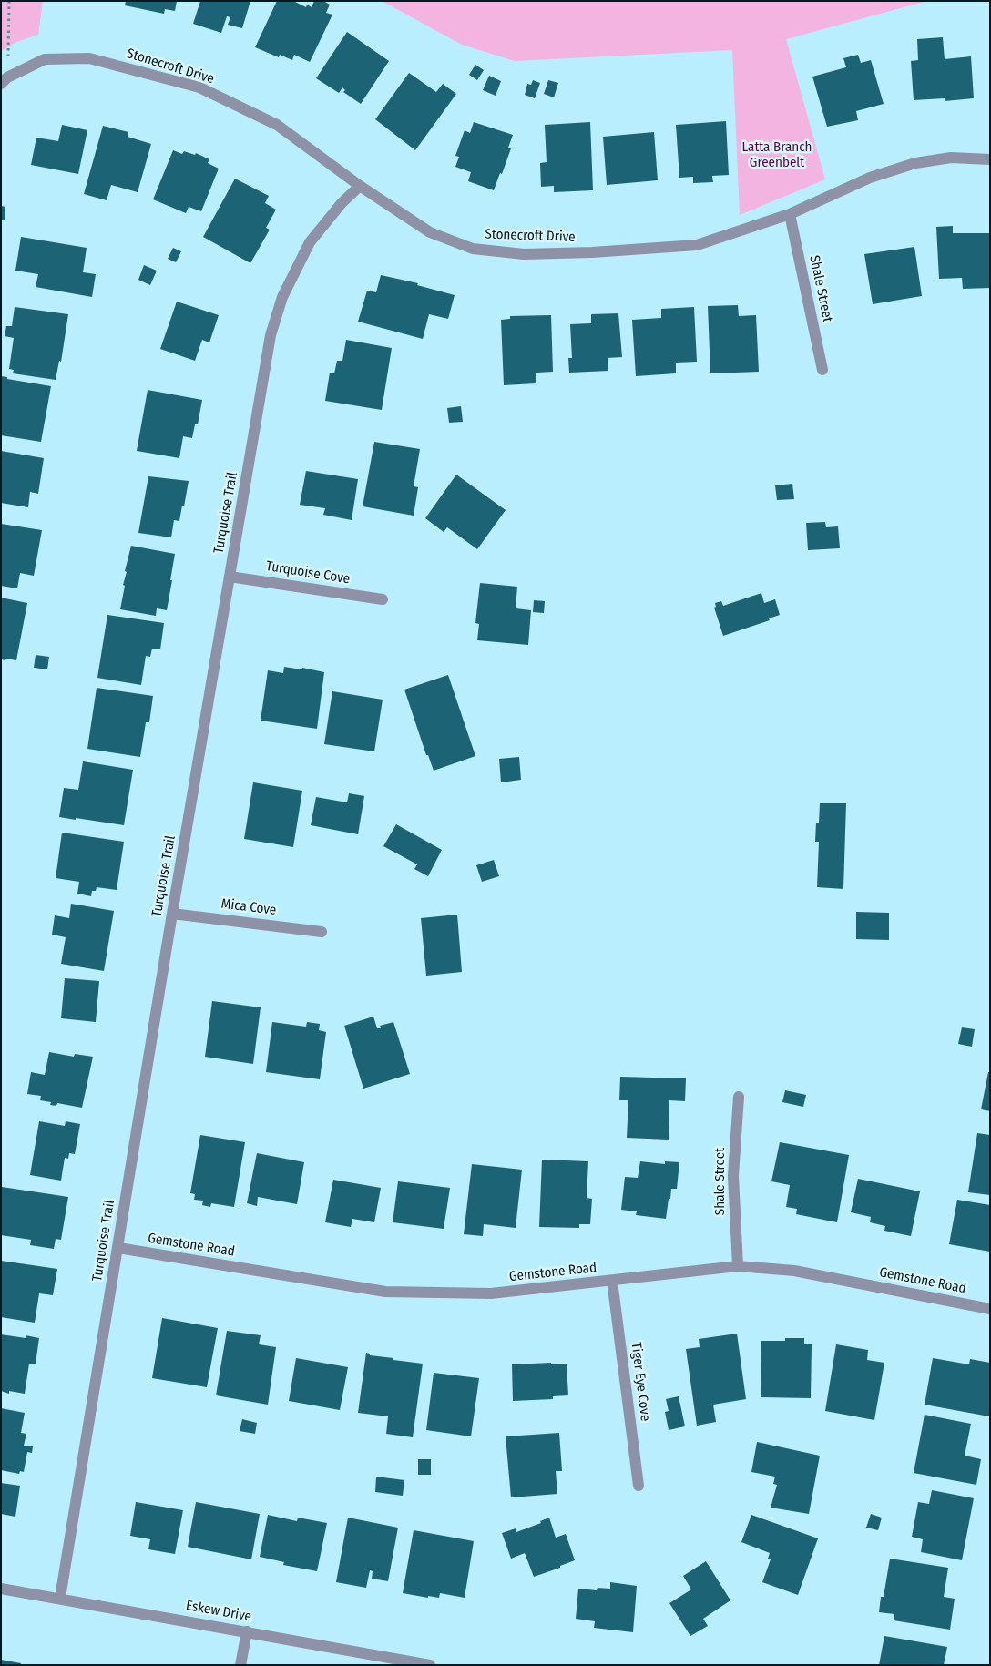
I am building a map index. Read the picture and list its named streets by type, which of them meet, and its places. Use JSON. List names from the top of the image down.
{
  "streets": {
    "street": [
      "Stonecroft Drive",
      "Shale Street",
      "Turquoise Trail",
      "Turquoise Cove",
      "Mica Cove",
      "Gemstone Road",
      "Tiger Eye Cove",
      "Eskew Drive"
    ]
  },
  "crossings": [
    ["Stonecroft Drive", "Shale Street"],
    ["Stonecroft Drive", "Turquoise Trail"],
    ["Shale Street", "Gemstone Road"],
    ["Turquoise Trail", "Turquoise Cove"],
    ["Turquoise Trail", "Mica Cove"],
    ["Turquoise Trail", "Gemstone Road"],
    ["Turquoise Trail", "Eskew Drive"],
    ["Gemstone Road", "Tiger Eye Cove"]
  ],
  "parks": ["Latta Branch Greenbelt"]
}
